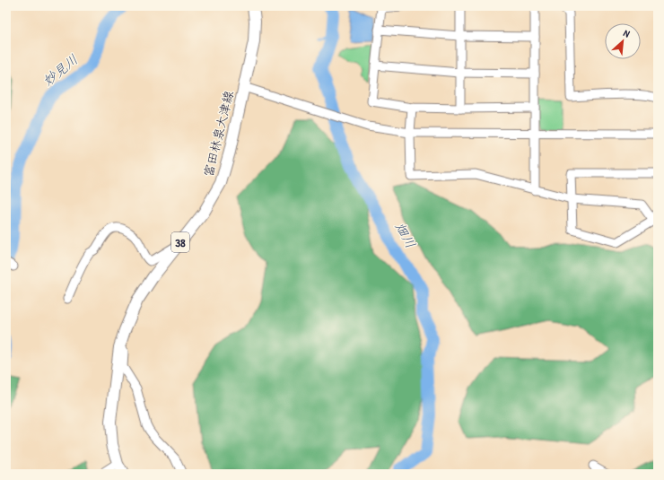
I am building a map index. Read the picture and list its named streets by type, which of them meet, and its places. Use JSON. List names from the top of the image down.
{
  "streets": {
    "main road": ["富田林泉大津線", "38"]
  },
  "water": ["妙見川", "畑川"],
  "north": "top right"
}
